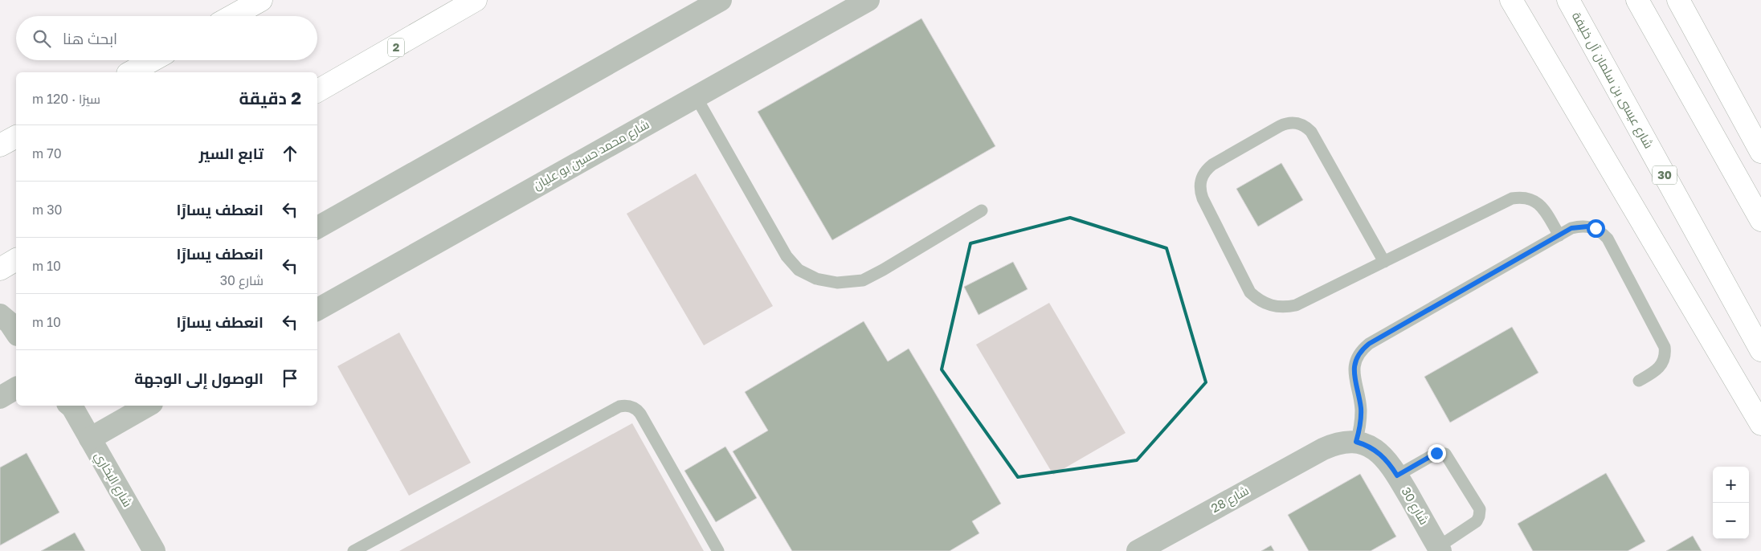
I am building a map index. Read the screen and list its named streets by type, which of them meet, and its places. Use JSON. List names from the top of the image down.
{
  "streets": {
    "main road": ["2", "شارع عيسى بن سلمان آل خليفة", "30"],
    "street": [
      "شارع محمد حسين بو عليان",
      "شارع البخاري",
      "شارع 28",
      "شارع 30"
    ]
  },
  "crossings": [
    ["شارع 28", "شارع 30"]
  ],
  "page": {
    "search": "ابحث هنا",
    "heading": ["2 دقيقة", "سيرًا · 120 m"],
    "list": [
      ["تابع السير", "70 m"],
      ["انعطف يسارًا", "30 m"],
      ["انعطف يسارًا", "شارع 30", "10 m"],
      ["انعطف يسارًا", "10 m"],
      "الوصول إلى الوجهة"
    ],
    "map_buttons": ["+", "−"]
  }
}
